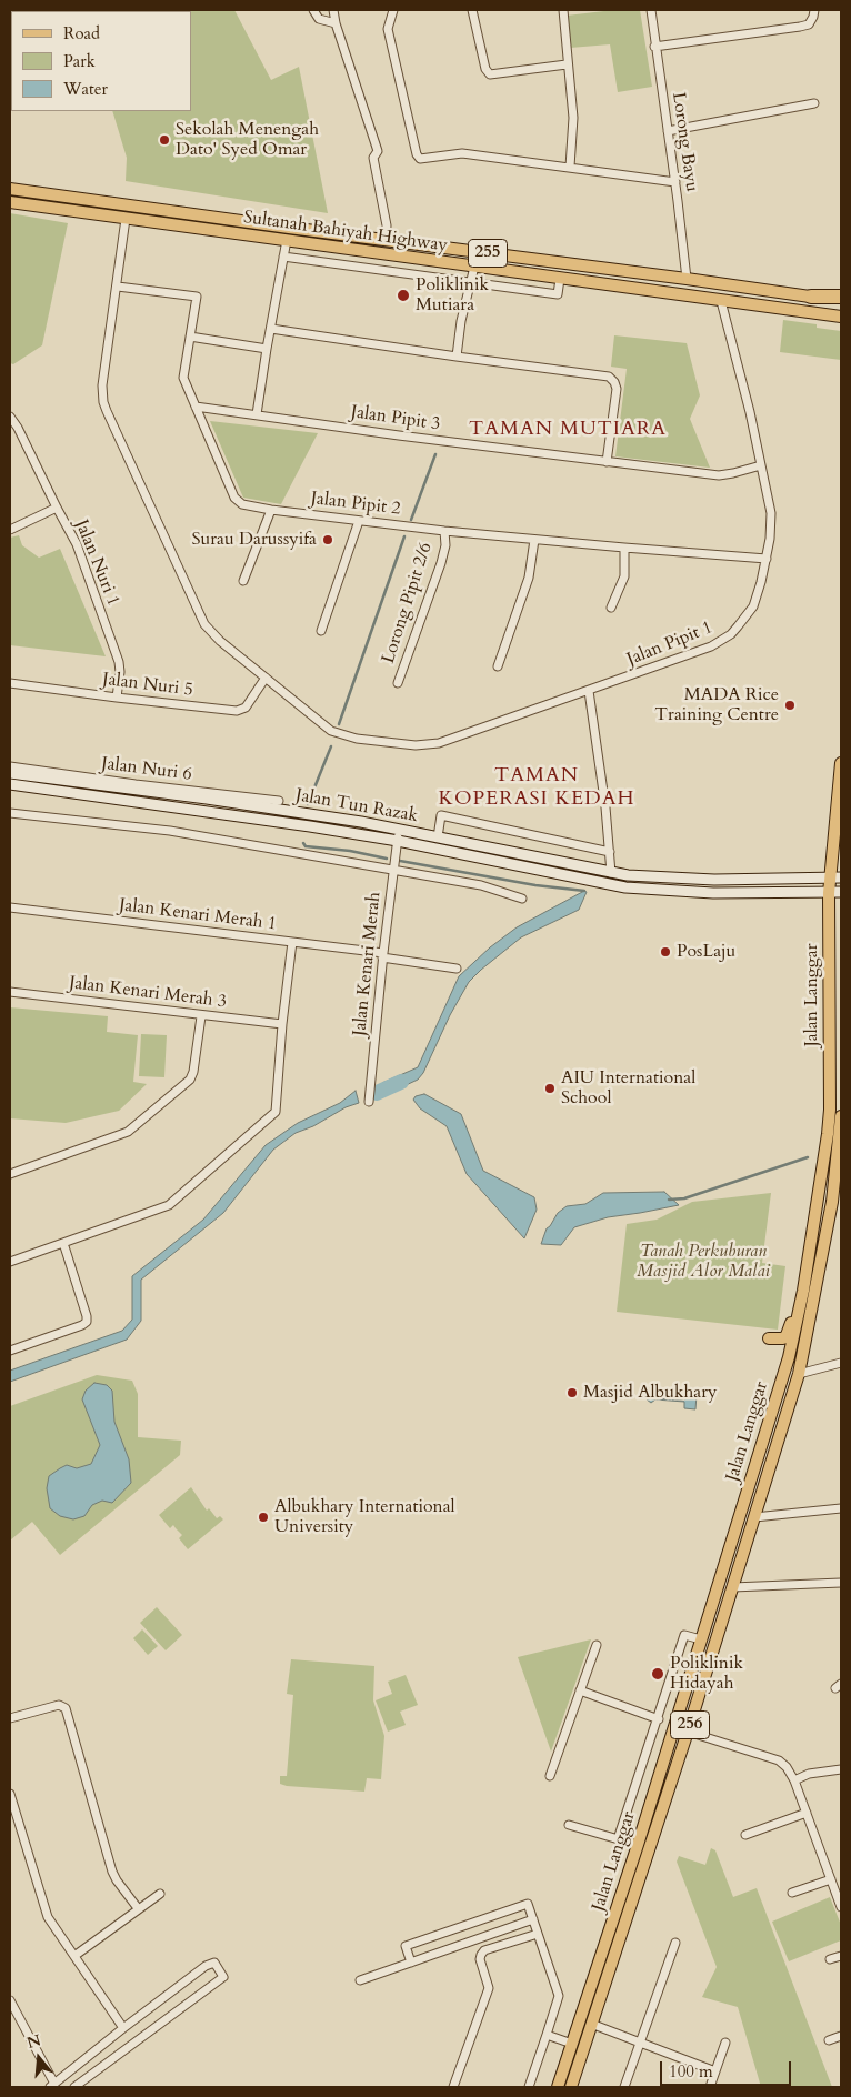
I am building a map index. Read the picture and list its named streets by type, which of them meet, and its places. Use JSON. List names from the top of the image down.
{
  "streets": {
    "main road": [
      "Sultanah Bahiyah Highway",
      "255",
      "Jalan Tun Razak",
      "Jalan Langgar",
      "256"
    ],
    "street": [
      "Lorong Bayu",
      "Jalan Pipit 3",
      "Jalan Pipit 2",
      "Jalan Nuri 1",
      "Lorong Pipit 2/6",
      "Jalan Pipit 1",
      "Jalan Nuri 5",
      "Jalan Nuri 6",
      "Jalan Kenari Merah 1",
      "Jalan Kenari Merah",
      "Jalan Kenari Merah 3"
    ]
  },
  "crossings": [
    ["Lorong Bayu", "Sultanah Bahiyah Highway"],
    ["Sultanah Bahiyah Highway", "Jalan Pipit 1"],
    ["Jalan Pipit 3", "Jalan Pipit 2"],
    ["Jalan Pipit 3", "Jalan Pipit 1"],
    ["Jalan Pipit 2", "Lorong Pipit 2/6"],
    ["Jalan Pipit 2", "Jalan Pipit 1"],
    ["Jalan Nuri 1", "Jalan Nuri 5"],
    ["Jalan Pipit 1", "Jalan Nuri 5"],
    ["Jalan Nuri 6", "Jalan Tun Razak"],
    ["Jalan Tun Razak", "Jalan Kenari Merah"],
    ["Jalan Tun Razak", "Jalan Langgar"],
    ["Jalan Kenari Merah 1", "Jalan Kenari Merah"]
  ],
  "districts": ["TAMAN MUTIARA", "TAMAN KOPERASI KEDAH"],
  "parks": ["Tanah Perkuburan Masjid Alor Malai"],
  "places": [
    "Sekolah Menengah Dato' Syed Omar",
    "Poliklinik Mutiara",
    "Surau Darussyifa",
    "MADA Rice Training Centre",
    "PosLaju",
    "AIU International School",
    "Masjid Albukhary",
    "Albukhary International University",
    "Poliklinik Hidayah"
  ],
  "legend": ["Road", "Park", "Water"],
  "scale_bar": "100 m",
  "north": "top"
}
